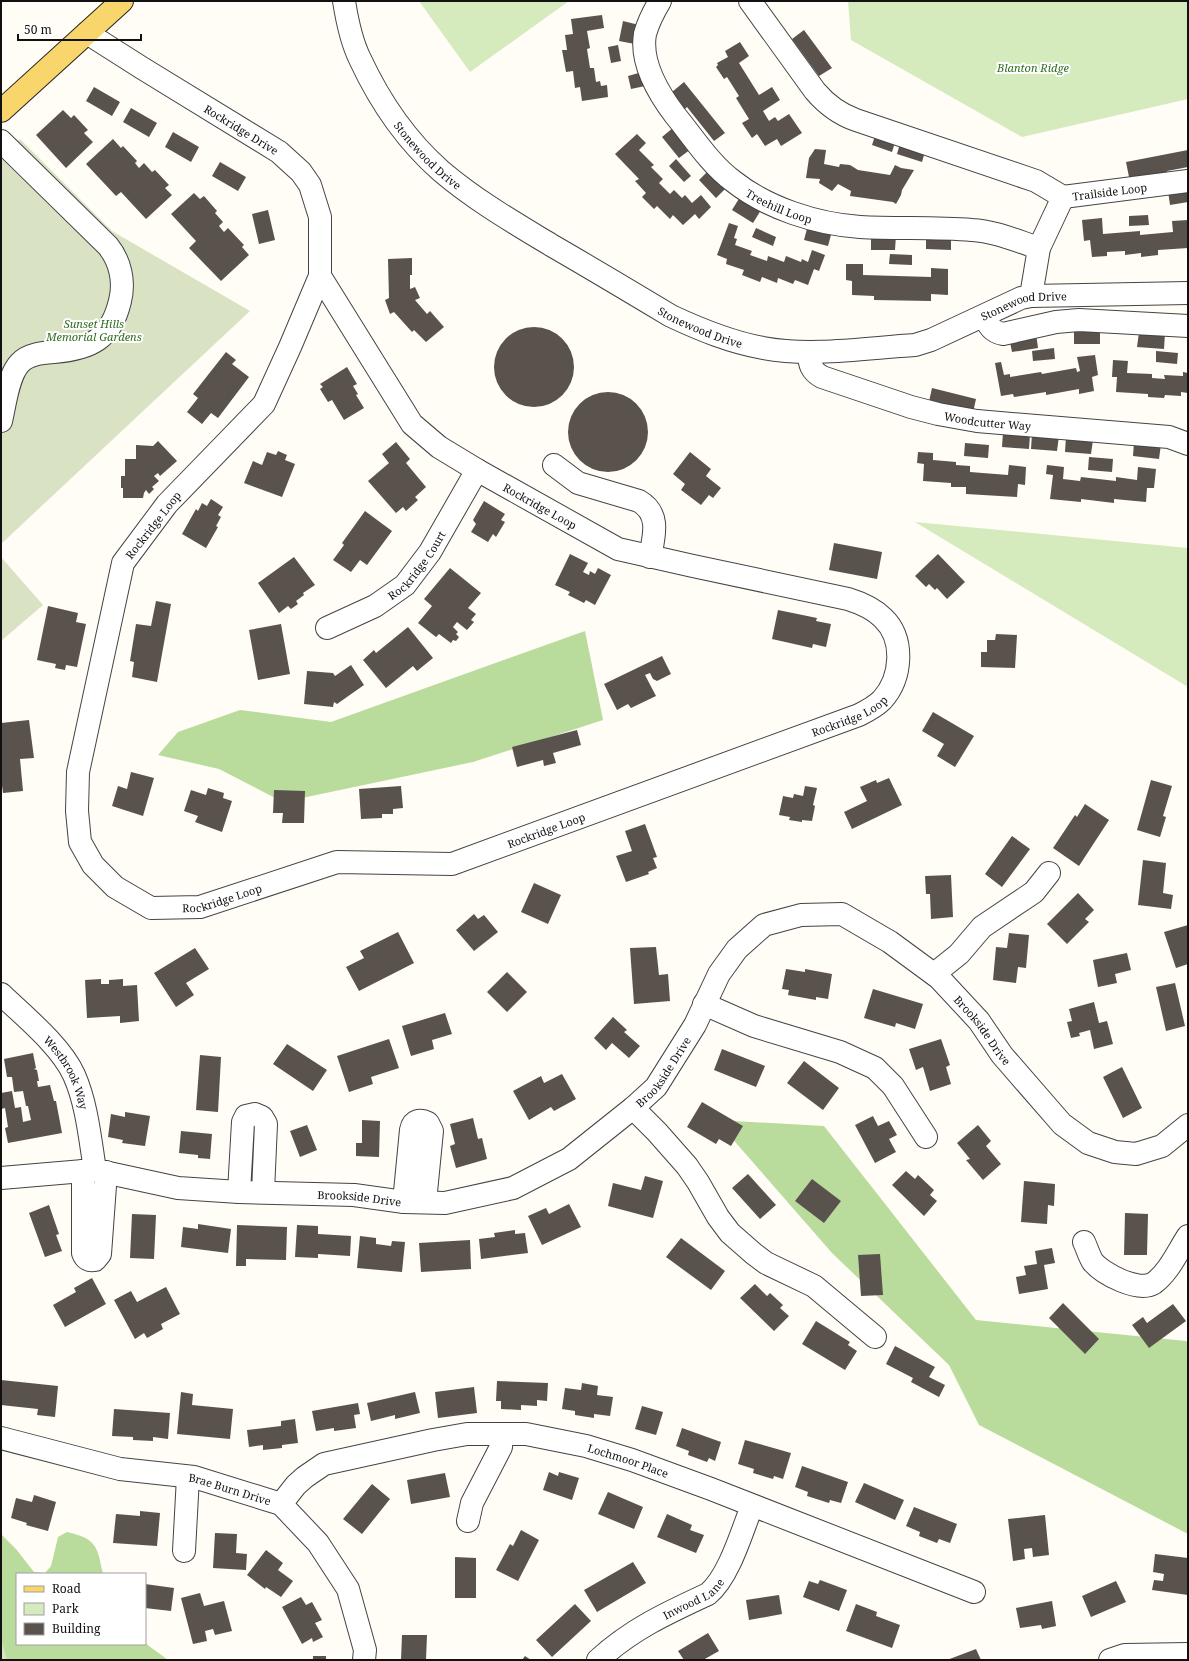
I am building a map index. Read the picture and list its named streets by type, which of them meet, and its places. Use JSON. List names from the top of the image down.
{
  "streets": {
    "street": [
      "Rockridge Drive",
      "Stonewood Drive",
      "Trailside Loop",
      "Treehill Loop",
      "Woodcutter Way",
      "Rockridge Loop",
      "Rockridge Court",
      "Brookside Drive",
      "Westbrook Way",
      "Lochmoor Place",
      "Brae Burn Drive",
      "Inwood Lane"
    ]
  },
  "crossings": [
    ["Rockridge Drive", "Rockridge Loop"],
    ["Stonewood Drive", "Trailside Loop"],
    ["Stonewood Drive", "Woodcutter Way"],
    ["Trailside Loop", "Treehill Loop"],
    ["Rockridge Loop", "Rockridge Court"],
    ["Brookside Drive", "Westbrook Way"],
    ["Lochmoor Place", "Brae Burn Drive"],
    ["Lochmoor Place", "Inwood Lane"]
  ],
  "parks": ["Blanton Ridge", "Sunset Hills Memorial Gardens"],
  "legend": ["Road", "Park", "Building"],
  "scale_bar": "50 m"
}
